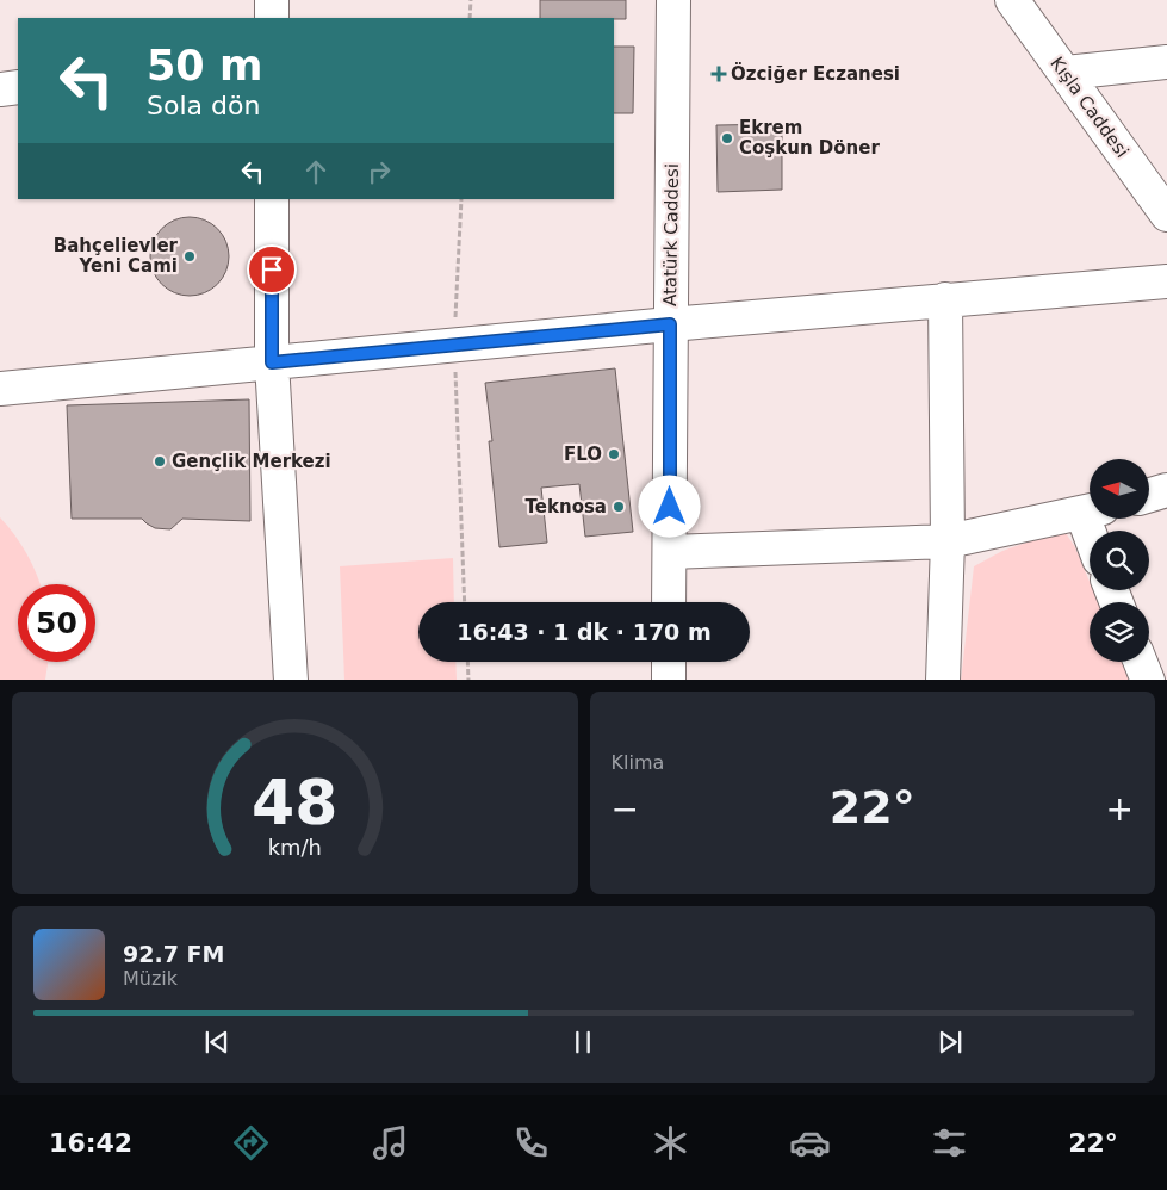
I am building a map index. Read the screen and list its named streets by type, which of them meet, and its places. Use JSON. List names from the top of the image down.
{
  "streets": {
    "street": ["Kışla Caddesi", "Atatürk Caddesi"]
  },
  "places": {
    "health": ["Özciğer Eczanesi"],
    "other": [
      "Ekrem Coşkun Döner",
      "Bahçelievler Yeni Cami",
      "FLO",
      "Gençlik Merkezi",
      "Teknosa"
    ]
  },
  "north": "left",
  "page": {
    "turn": ["50 m", "Sola dön"],
    "limit": "50",
    "trip": "16:43 · 1 dk · 170 m",
    "tile": "Klima",
    "heat": ["−", "22°", "+"],
    "song": ["92.7 FM", "Müzik"],
    "tabs": ["16:42", "22°"],
    "gauge": ["48", "km/h"]
  }
}
